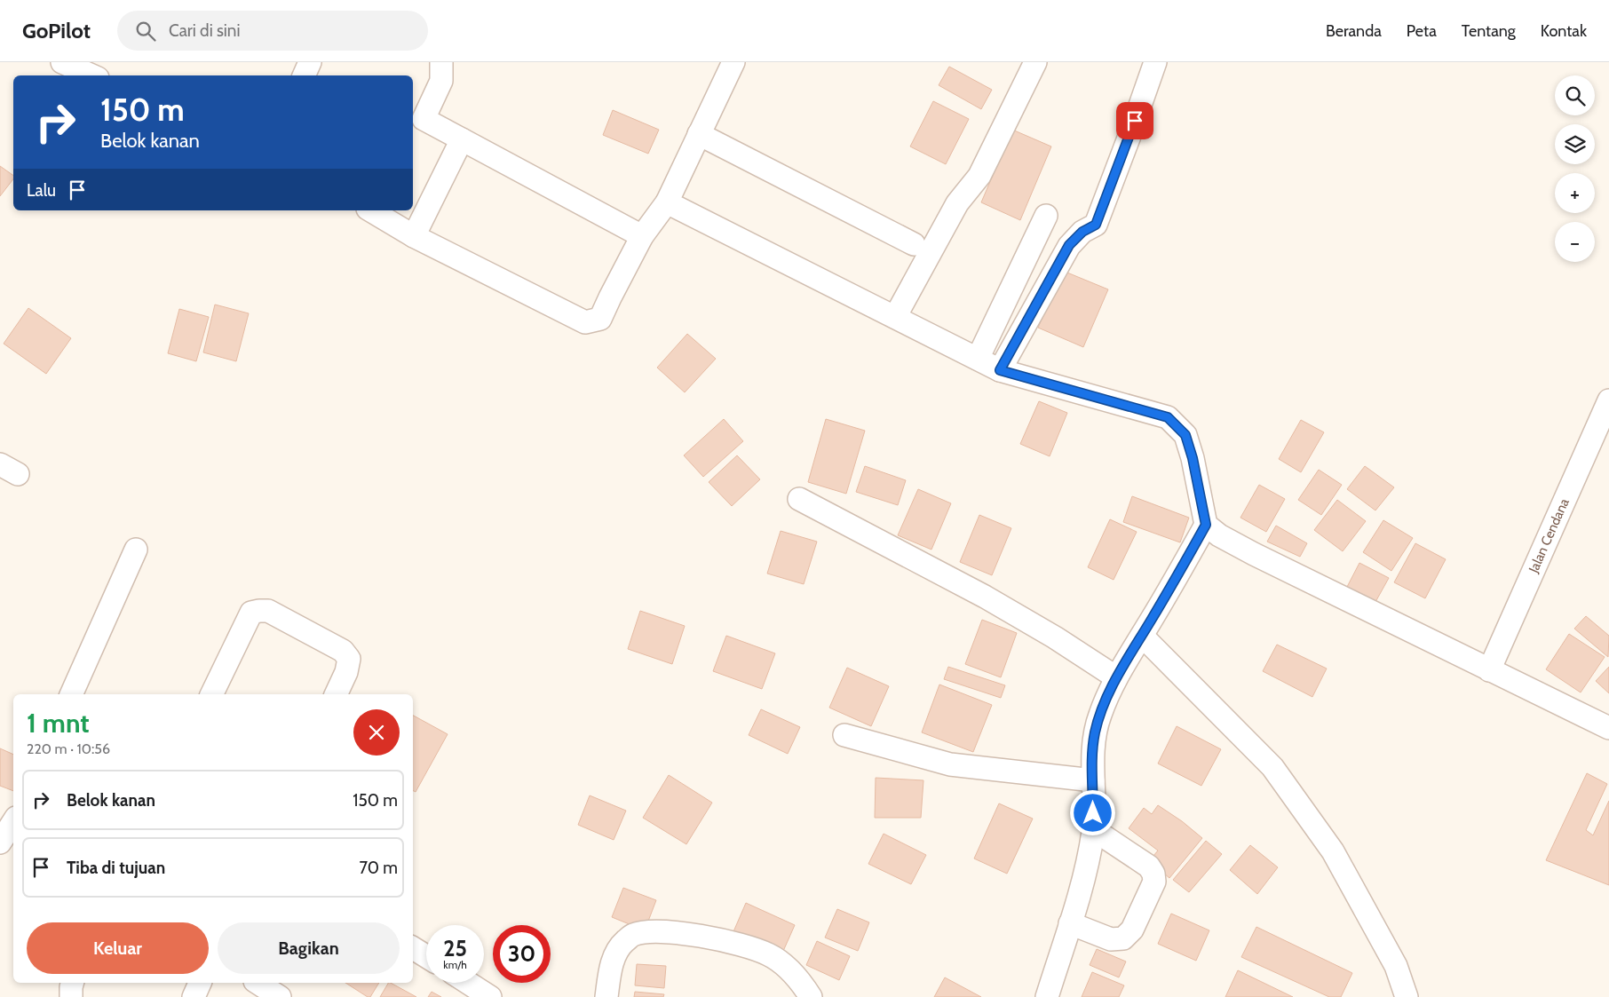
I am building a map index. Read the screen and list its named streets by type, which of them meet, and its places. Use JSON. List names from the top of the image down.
{
  "streets": {
    "street": ["Jalan Cendana"]
  },
  "page": {
    "header": "GoPilot",
    "search": "Cari di sini",
    "nav": [
      "Beranda",
      "Peta",
      "Tentang",
      "Kontak"
    ],
    "map_buttons": ["+", "−"],
    "turn": ["150 m", "Belok kanan"],
    "then": "Lalu",
    "heading": ["1 mnt", "220 m · 10:56"],
    "list": [
      {
        "name": "Belok kanan",
        "value": "150 m"
      },
      {
        "name": "Tiba di tujuan",
        "value": "70 m"
      }
    ],
    "buttons": ["Keluar", "Bagikan"],
    "speed": "25 km/h",
    "limit": "30"
  }
}
